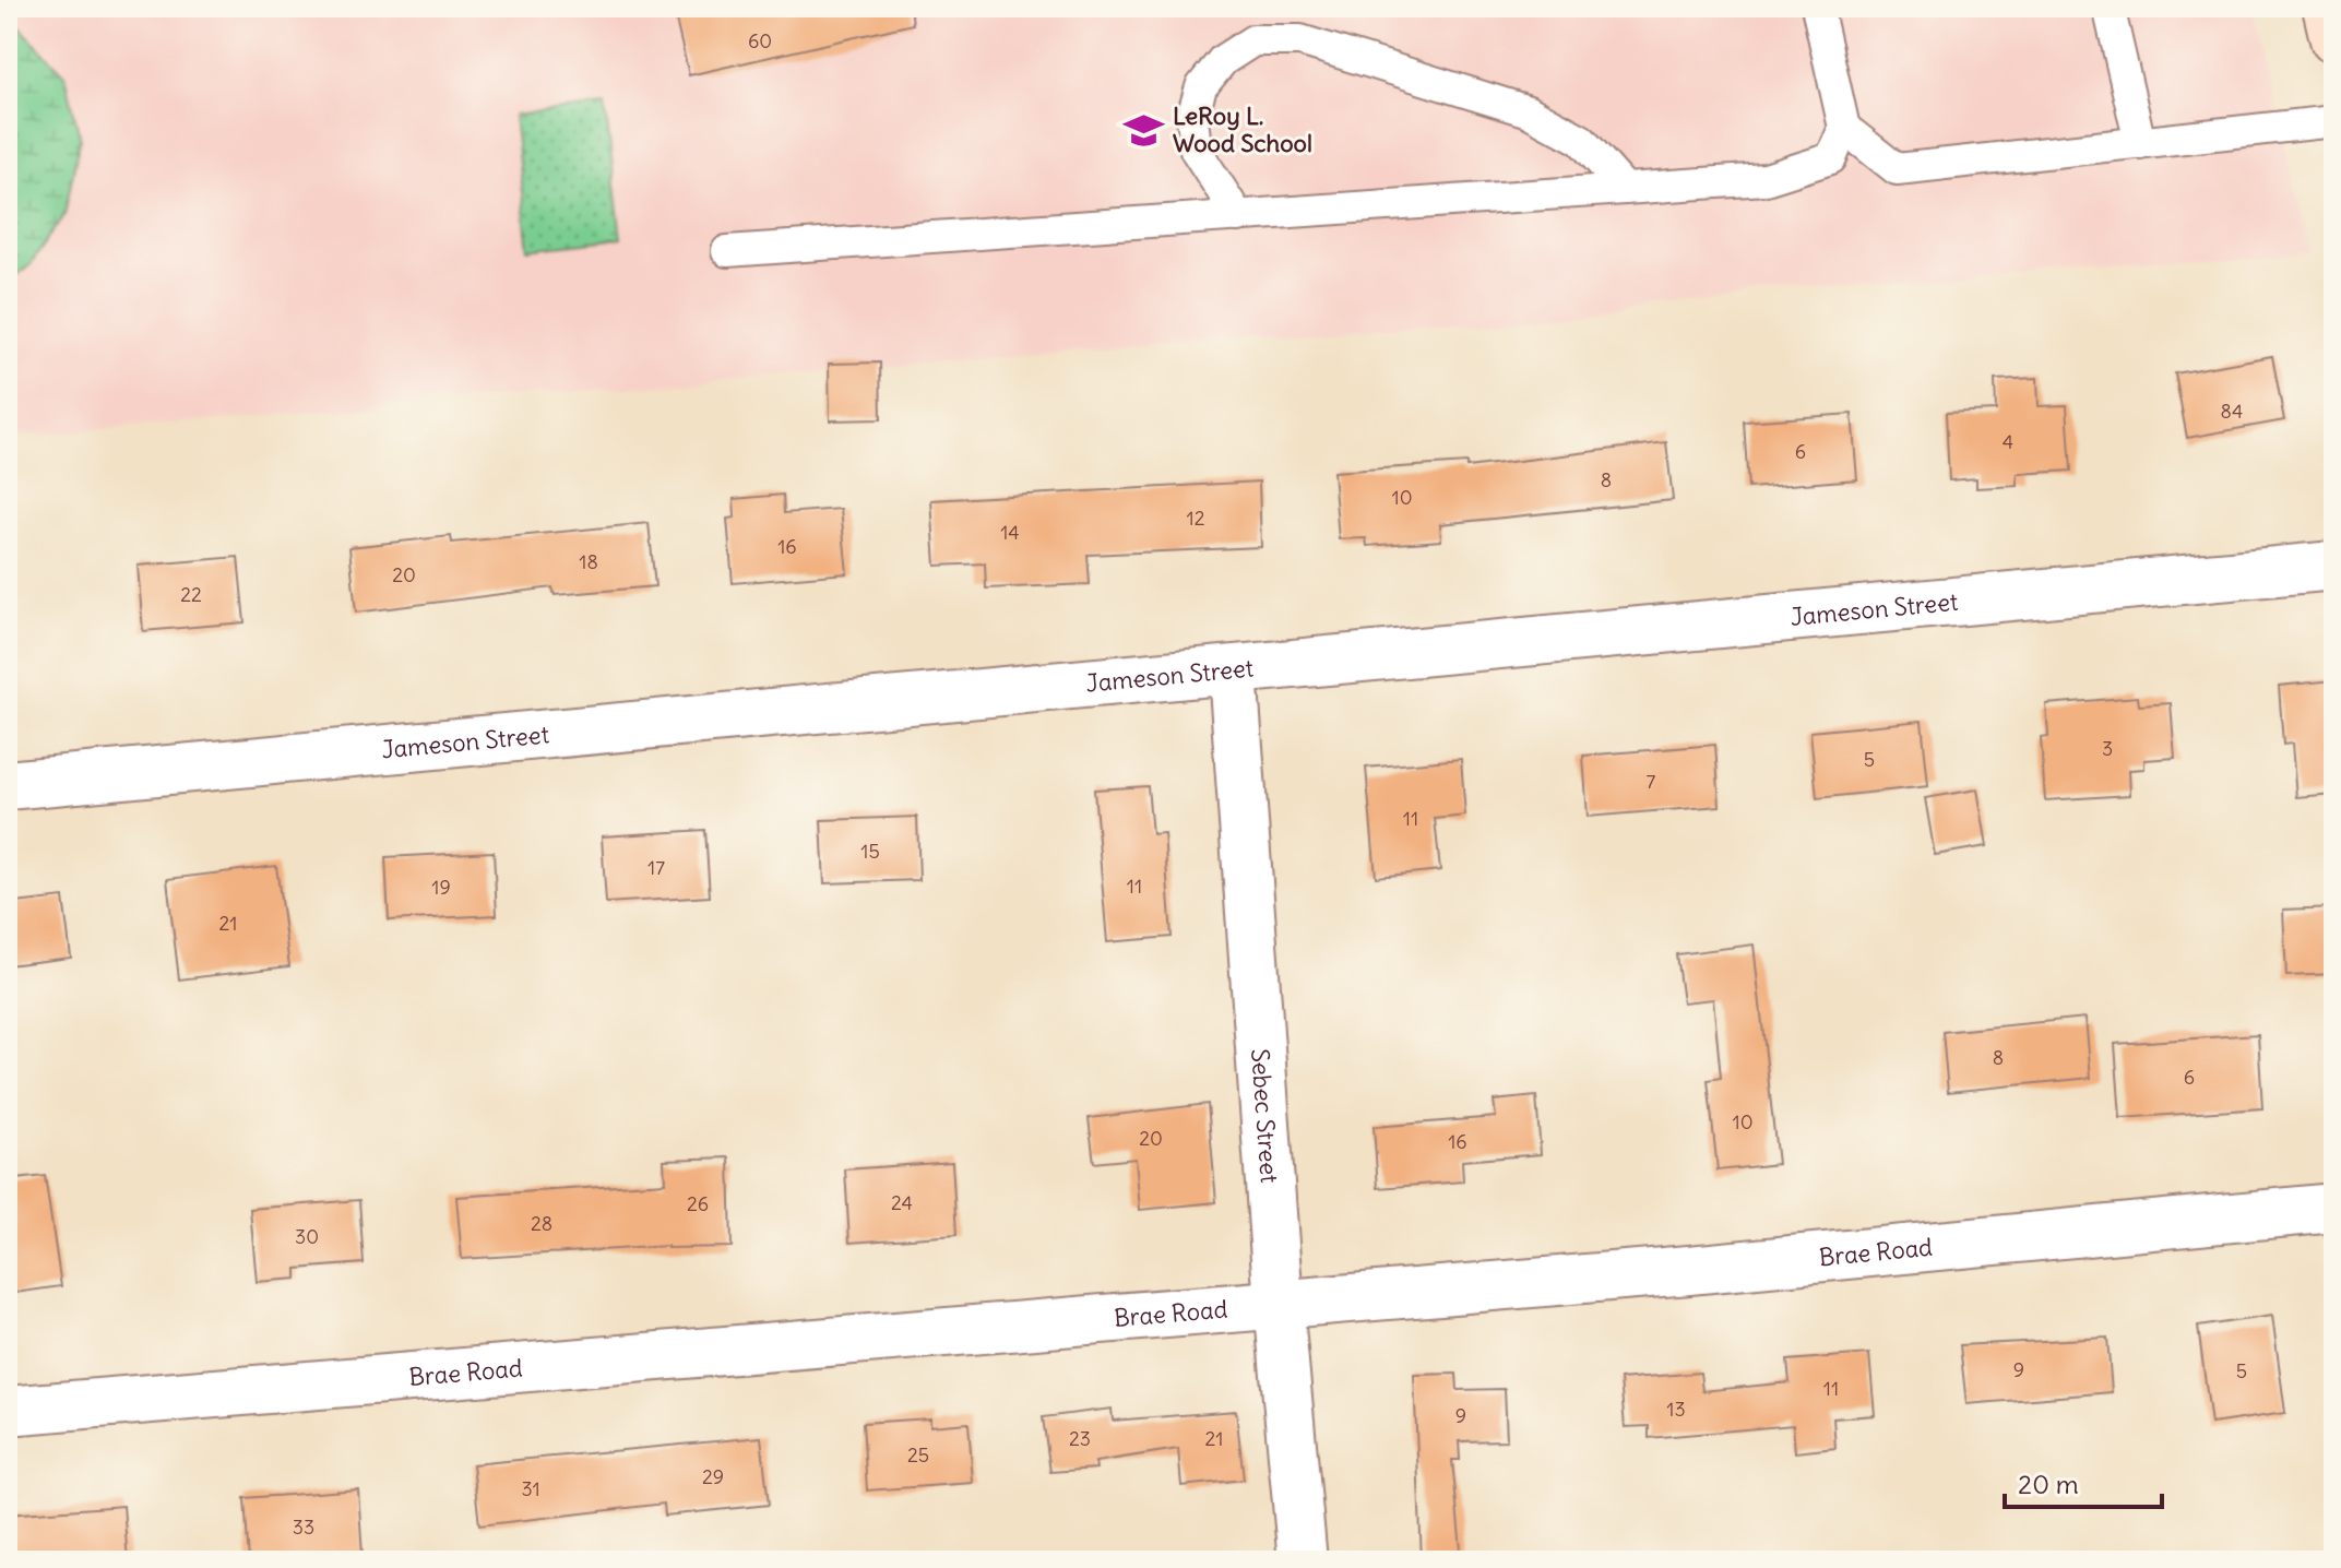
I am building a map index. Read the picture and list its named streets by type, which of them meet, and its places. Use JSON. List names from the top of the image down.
{
  "streets": {
    "street": ["Jameson Street", "Sebec Street", "Brae Road"]
  },
  "crossings": [
    ["Jameson Street", "Sebec Street"],
    ["Sebec Street", "Brae Road"]
  ],
  "places": {
    "school or university": ["LeRoy L. Wood School"]
  },
  "house_numbers": [
    "60",
    "84",
    "4",
    "6",
    "8",
    "10",
    "12",
    "14",
    "16",
    "18",
    "20",
    "22",
    "3",
    "5",
    "7",
    "11",
    "15",
    "17",
    "11",
    "19",
    "21",
    "8",
    "6",
    "10",
    "20",
    "16",
    "24",
    "26",
    "28",
    "30",
    "9",
    "5",
    "11",
    "13",
    "9",
    "23",
    "21",
    "25",
    "29",
    "31",
    "33"
  ],
  "scale_bar": "20 m"
}
